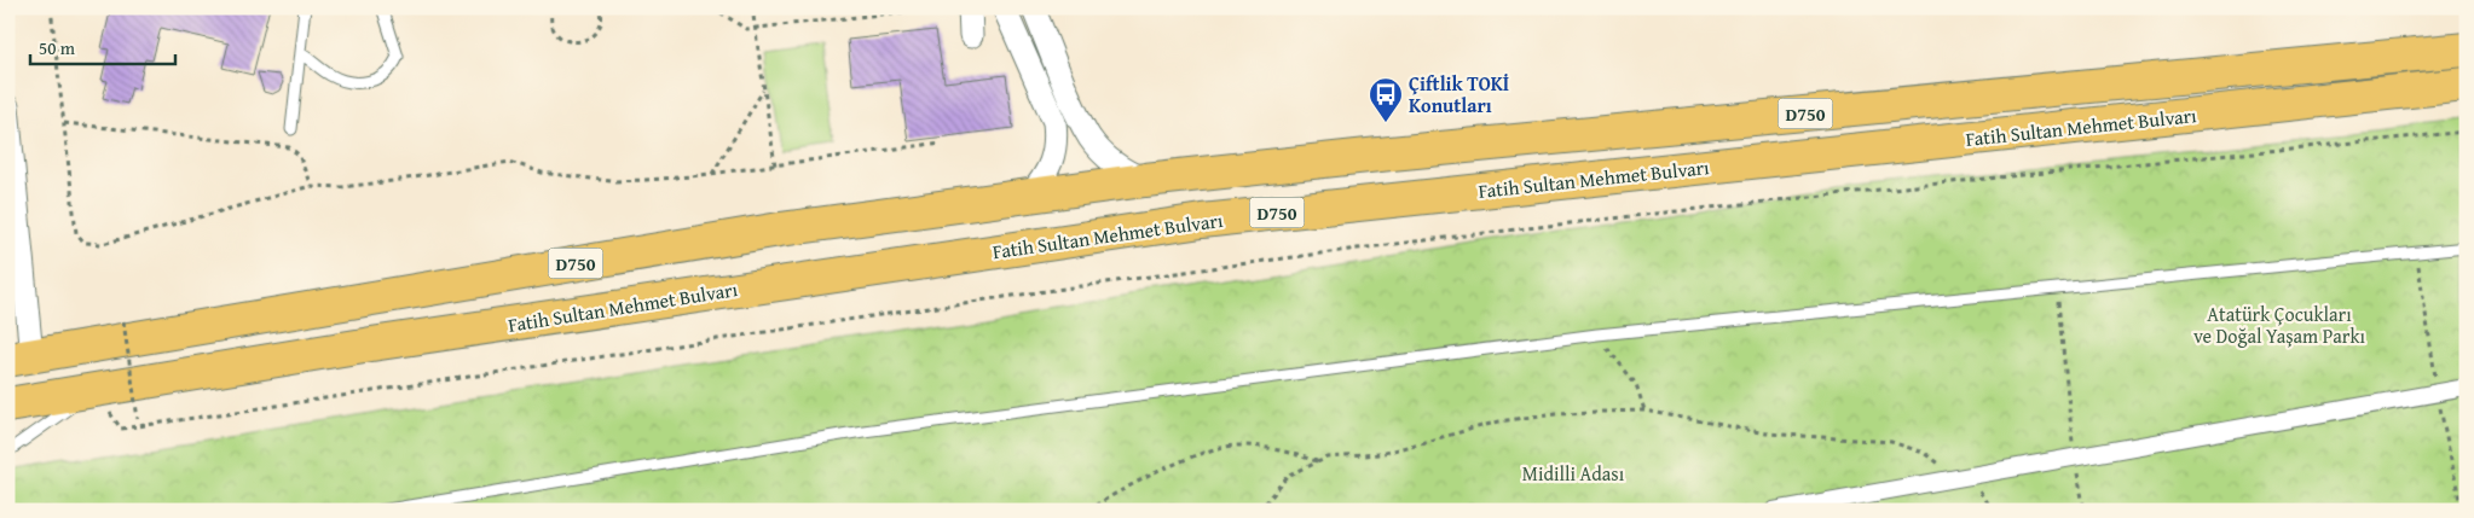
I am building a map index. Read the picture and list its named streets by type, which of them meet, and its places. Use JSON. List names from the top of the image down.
{
  "streets": {
    "highway": ["D750", "Fatih Sultan Mehmet Bulvarı"]
  },
  "parks": ["Atatürk Çocukları ve Doğal Yaşam Parkı", "Midilli Adası"],
  "places": {
    "bus stop": ["Çiftlik TOKİ Konutları"]
  },
  "scale_bar": "50 m"
}
